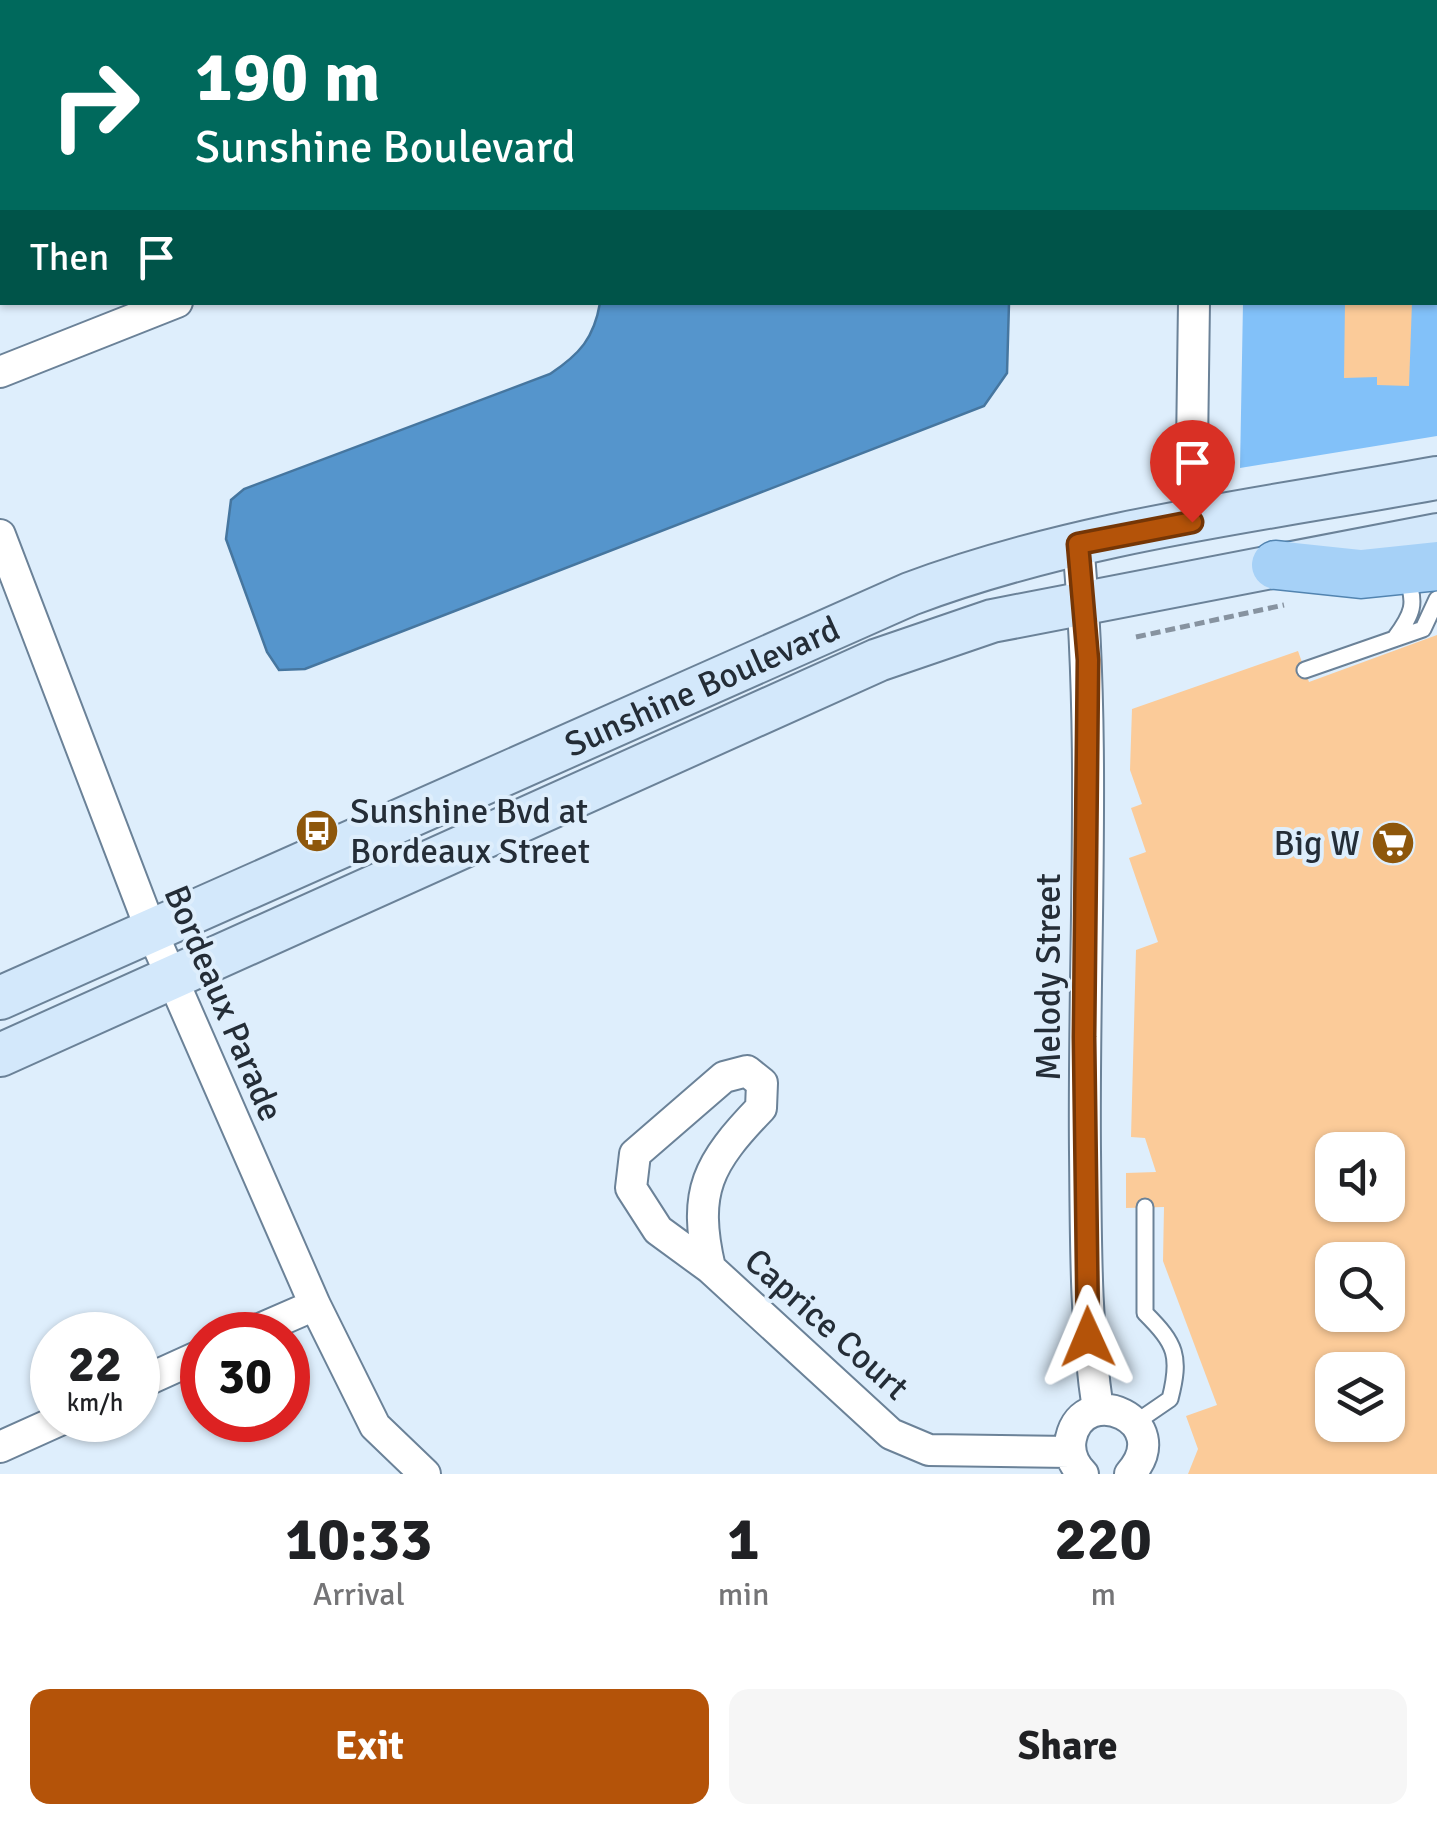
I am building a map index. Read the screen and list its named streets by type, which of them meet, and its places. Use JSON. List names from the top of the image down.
{
  "streets": {
    "main road": ["Sunshine Boulevard"],
    "street": ["Melody Street", "Bordeaux Parade", "Caprice Court"]
  },
  "crossings": [
    ["Sunshine Boulevard", "Melody Street"],
    ["Sunshine Boulevard", "Bordeaux Parade"]
  ],
  "places": {
    "bus stop": ["Sunshine Bvd at Bordeaux Street"],
    "supermarket": ["Big W"]
  },
  "page": {
    "turn": ["190 m", "Sunshine Boulevard"],
    "then": "Then",
    "speed": "22 km/h",
    "limit": "30",
    "eta": [
      "10:33",
      "Arrival",
      "1",
      "min",
      "220",
      "m"
    ],
    "buttons": ["Exit", "Share"]
  }
}
